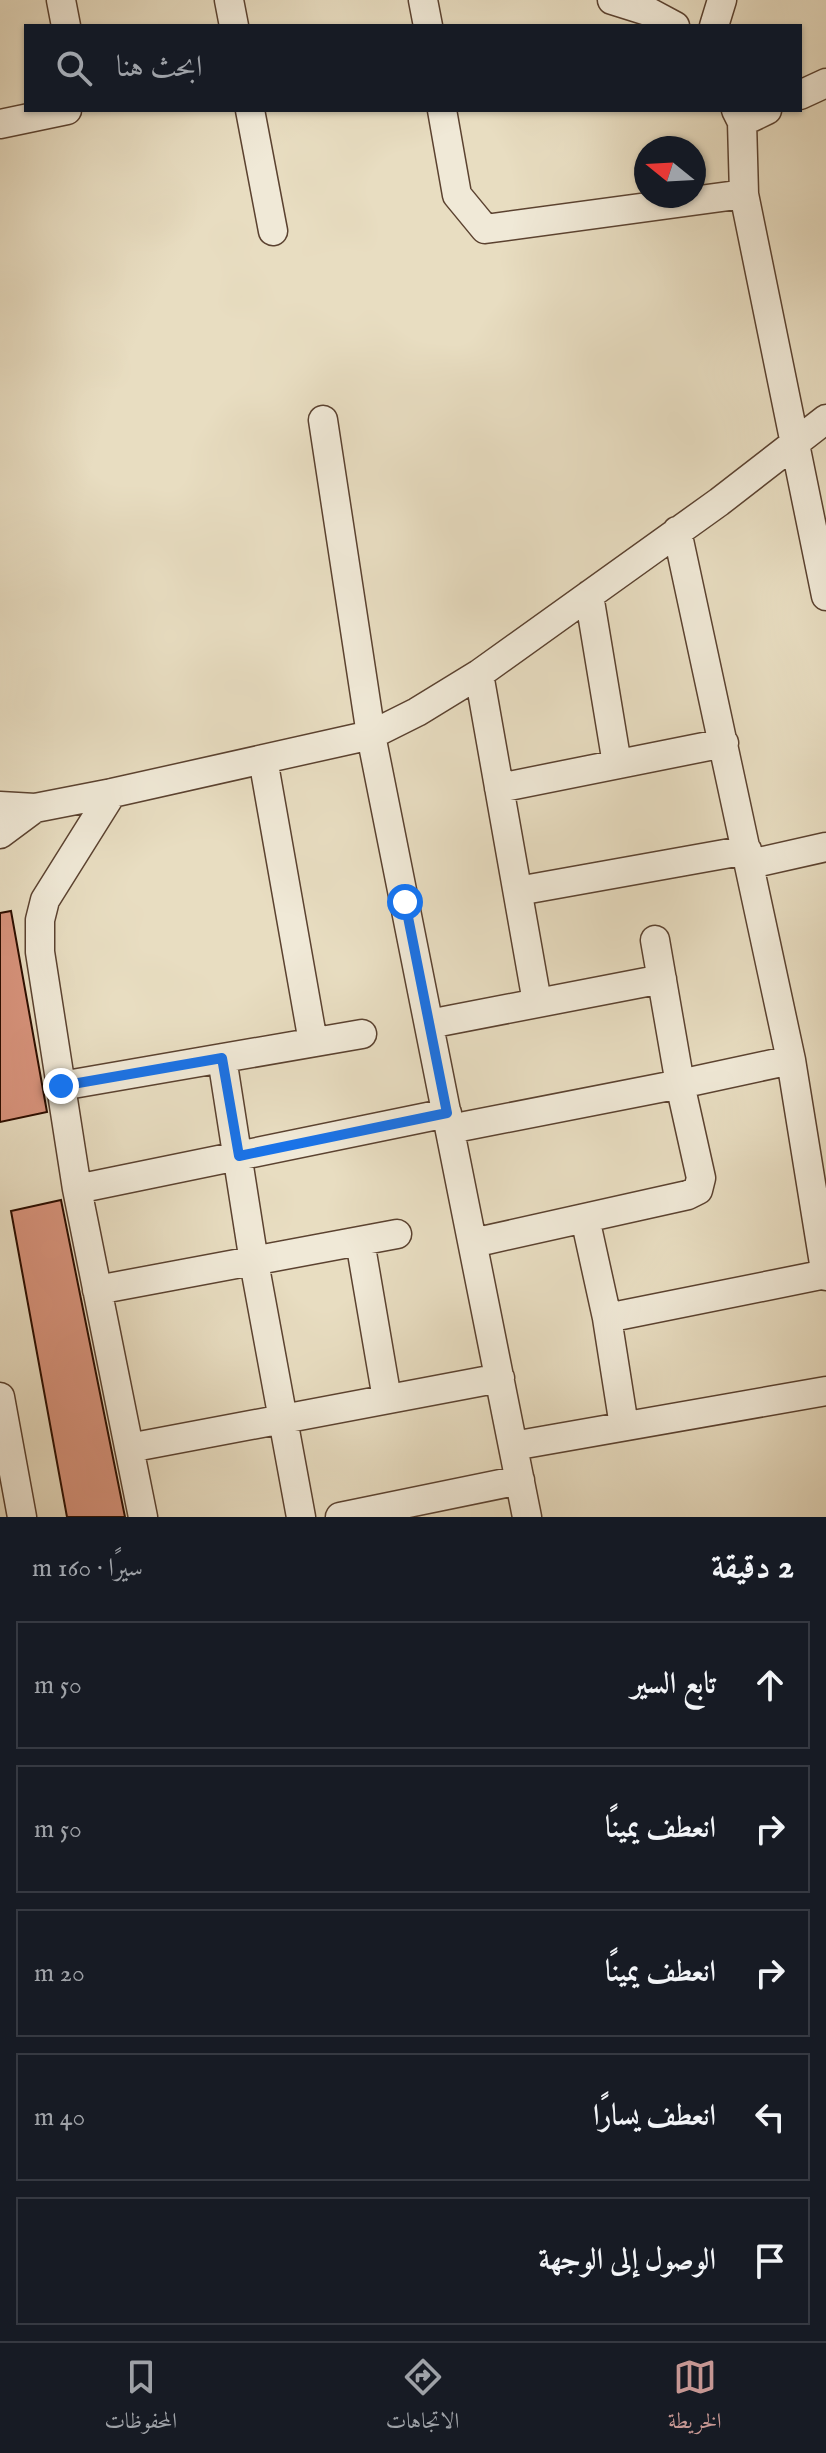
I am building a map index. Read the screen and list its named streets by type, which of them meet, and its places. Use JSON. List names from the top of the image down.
{
  "north": "left",
  "page": {
    "search": "ابحث هنا",
    "heading": ["2 دقيقة", "سيرًا · 160 m"],
    "list": [
      ["تابع السير", "50 m"],
      ["انعطف يمينًا", "50 m"],
      ["انعطف يمينًا", "20 m"],
      ["انعطف يسارًا", "40 m"],
      "الوصول إلى الوجهة"
    ],
    "nav": ["الخريطة", "الاتجاهات", "المحفوظات"]
  }
}
